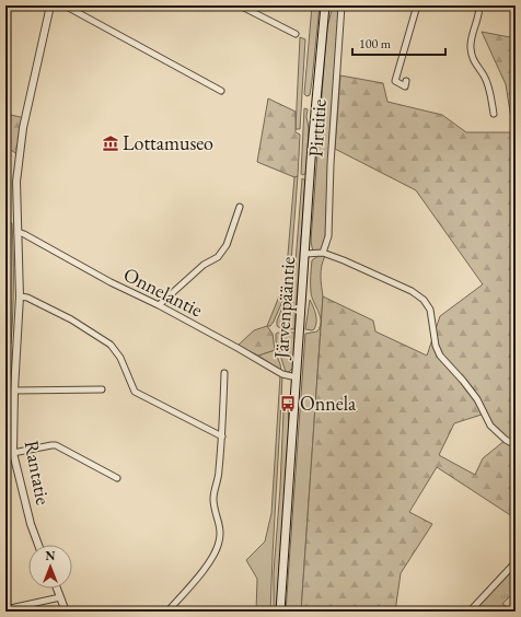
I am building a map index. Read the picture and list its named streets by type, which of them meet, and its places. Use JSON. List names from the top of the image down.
{
  "streets": {
    "main road": ["Järvenpääntie"],
    "street": ["Pirttitie", "Onnelantie", "Rantatie"]
  },
  "crossings": [
    ["Onnelantie", "Järvenpääntie"],
    ["Onnelantie", "Rantatie"]
  ],
  "places": {
    "museum": ["Lottamuseo"],
    "bus stop": ["Onnela"]
  },
  "scale_bar": "100 m",
  "north": "top"
}
